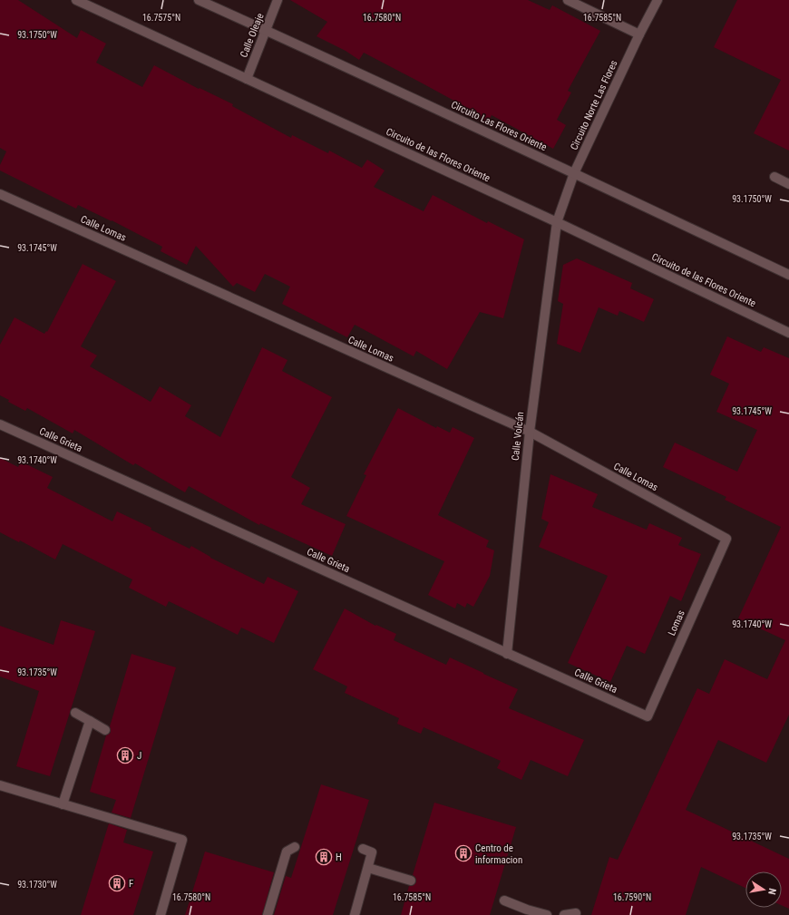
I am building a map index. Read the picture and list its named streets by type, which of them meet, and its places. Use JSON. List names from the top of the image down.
{
  "streets": {
    "street": [
      "Calle Oleaje",
      "Circuito Norte Las Flores",
      "Circuito Las Flores Oriente",
      "Circuito de las Flores Oriente",
      "Calle Lomas",
      "Calle Volcán",
      "Calle Grieta",
      "Lomas"
    ]
  },
  "crossings": [
    ["Calle Oleaje", "Circuito Las Flores Oriente"],
    ["Calle Oleaje", "Circuito de las Flores Oriente"],
    ["Circuito Norte Las Flores", "Circuito Las Flores Oriente"],
    ["Circuito Norte Las Flores", "Circuito de las Flores Oriente"],
    ["Circuito Norte Las Flores", "Calle Volcán"],
    ["Circuito de las Flores Oriente", "Calle Volcán"],
    ["Calle Lomas", "Calle Volcán"],
    ["Calle Lomas", "Lomas"],
    ["Calle Volcán", "Calle Grieta"],
    ["Calle Grieta", "Lomas"]
  ],
  "places": {
    "building": [
      "J",
      "Centro de informacion",
      "H",
      "F"
    ]
  },
  "north": "right",
  "coordinates": [
    "16.7575°N",
    "16.7580°N",
    "16.7585°N",
    "93.1750°W",
    "93.1745°W",
    "93.1740°W",
    "93.1735°W",
    "93.1730°W",
    "16.7590°N"
  ]
}
